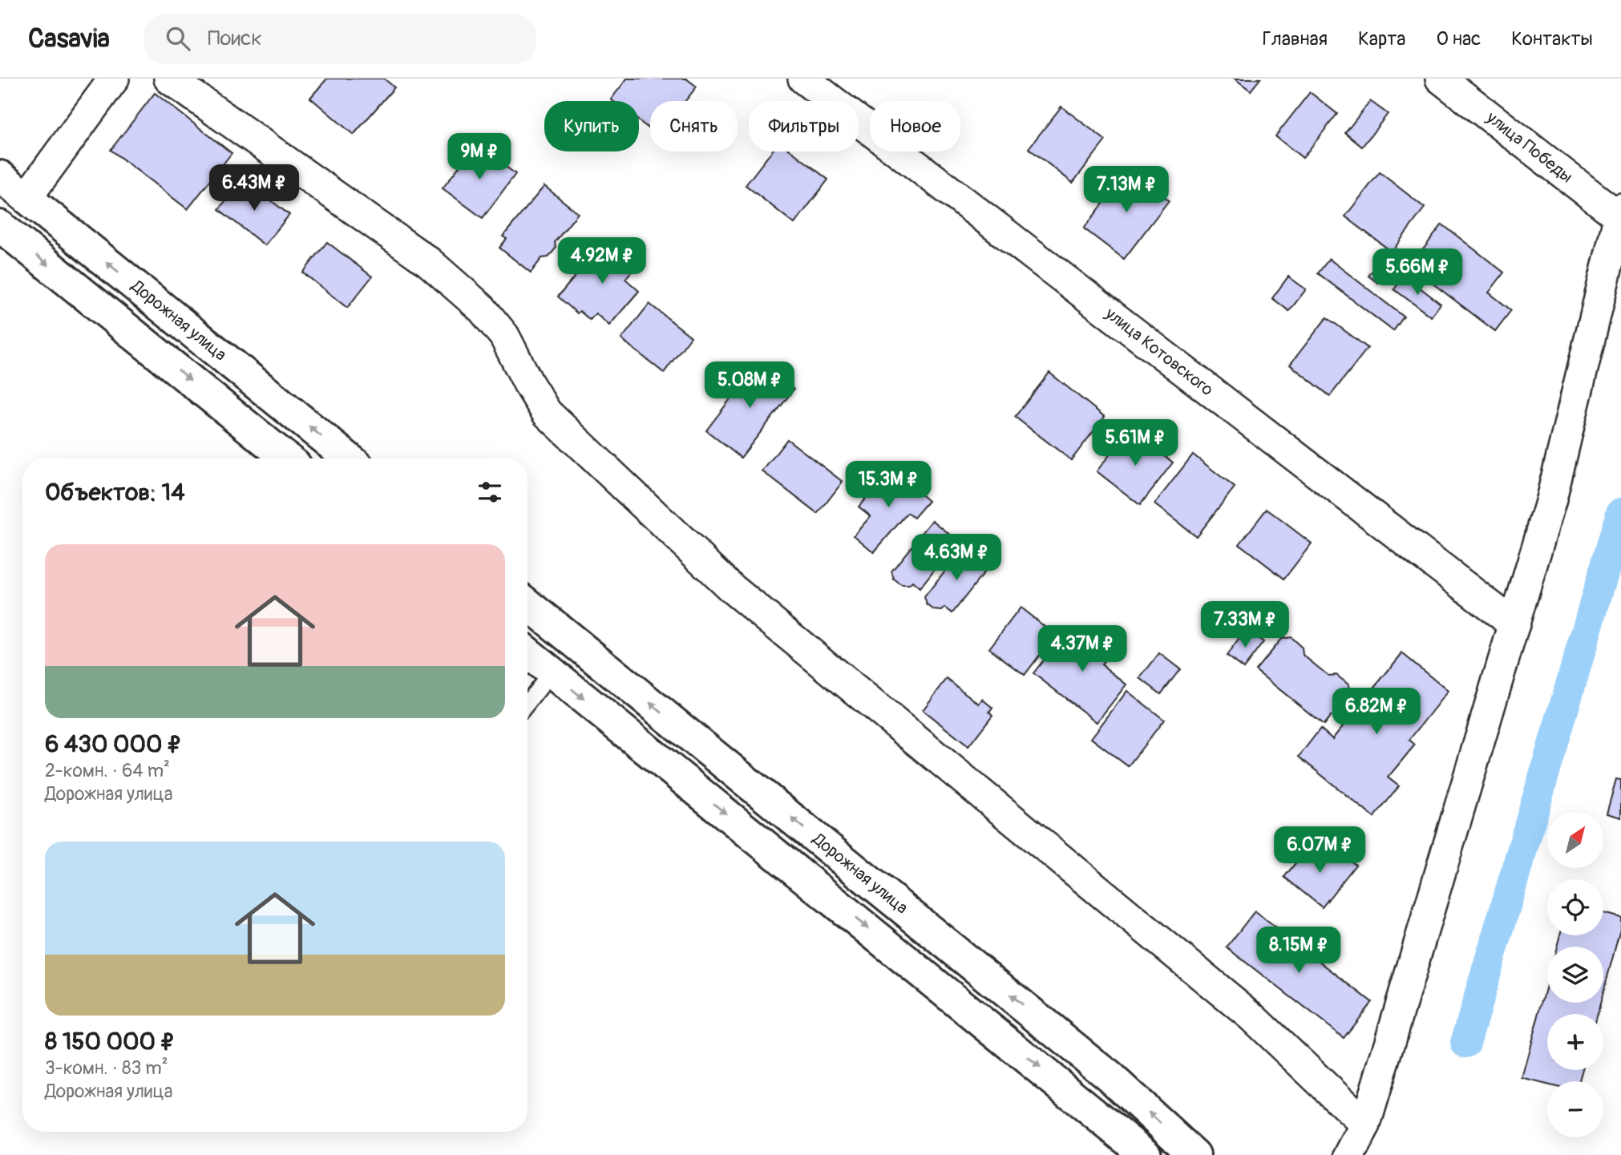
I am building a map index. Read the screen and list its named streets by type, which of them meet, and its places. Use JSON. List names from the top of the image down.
{
  "streets": {
    "main road": ["Дорожная улица"],
    "street": ["улица Победы", "улица Котовского"]
  },
  "north": "top right",
  "page": {
    "header": "Casavia",
    "search": "Поиск",
    "nav": [
      "Главная",
      "Карта",
      "О нас",
      "Контакты"
    ],
    "chip": [
      "Купить",
      "Снять",
      "Фильтры",
      "Новое"
    ],
    "price": [
      "9M ₽",
      "6.43M ₽",
      "7.13M ₽",
      "4.92M ₽",
      "5.66M ₽",
      "5.08M ₽",
      "5.61M ₽",
      "15.3M ₽",
      "4.63M ₽",
      "7.33M ₽",
      "4.37M ₽",
      "6.82M ₽",
      "6.07M ₽",
      "8.15M ₽"
    ],
    "heading": "Объектов: 14",
    "list": [
      {
        "name": "6 430 000 ₽",
        "note": "2-комн. · 64 m² · Дорожная улица"
      },
      {
        "name": "8 150 000 ₽",
        "note": "3-комн. · 83 m² · Дорожная улица"
      }
    ],
    "map_buttons": ["+", "−"]
  }
}
